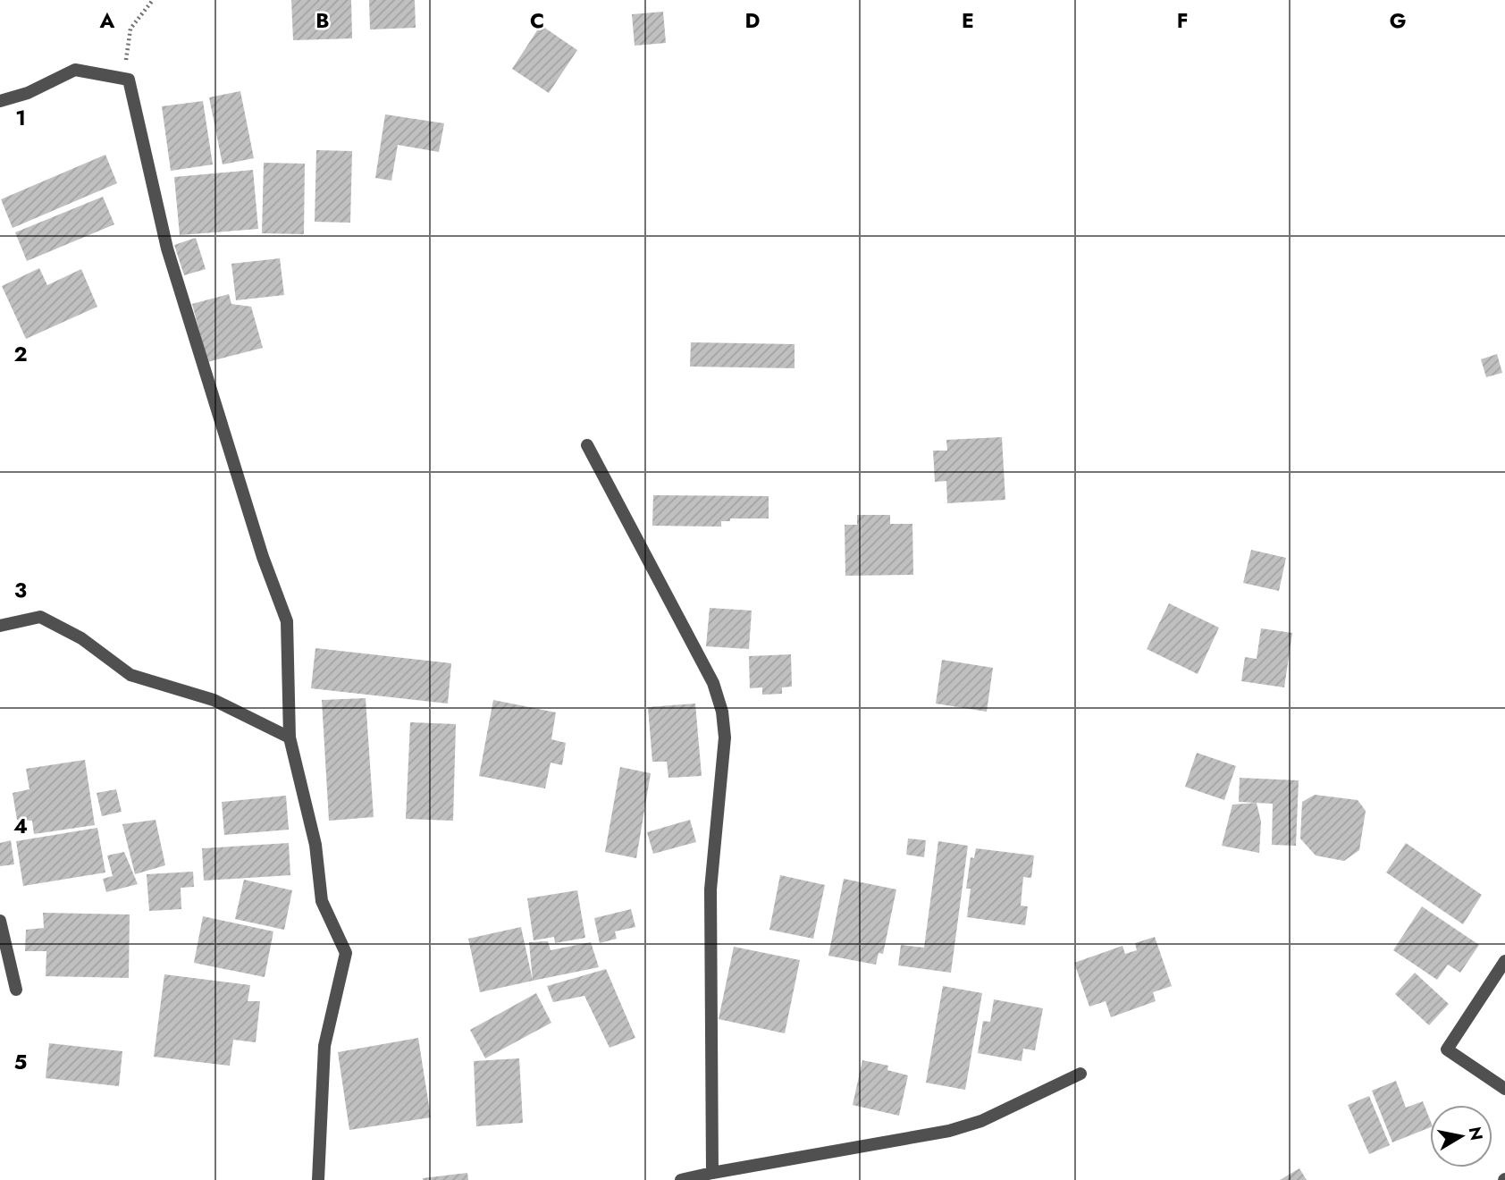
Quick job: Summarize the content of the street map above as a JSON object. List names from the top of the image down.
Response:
{
  "north": "right",
  "grid": {
    "columns": [
      "A",
      "B",
      "C",
      "D",
      "E",
      "F",
      "G"
    ],
    "rows": [
      "1",
      "2",
      "3",
      "4",
      "5"
    ]
  }
}
